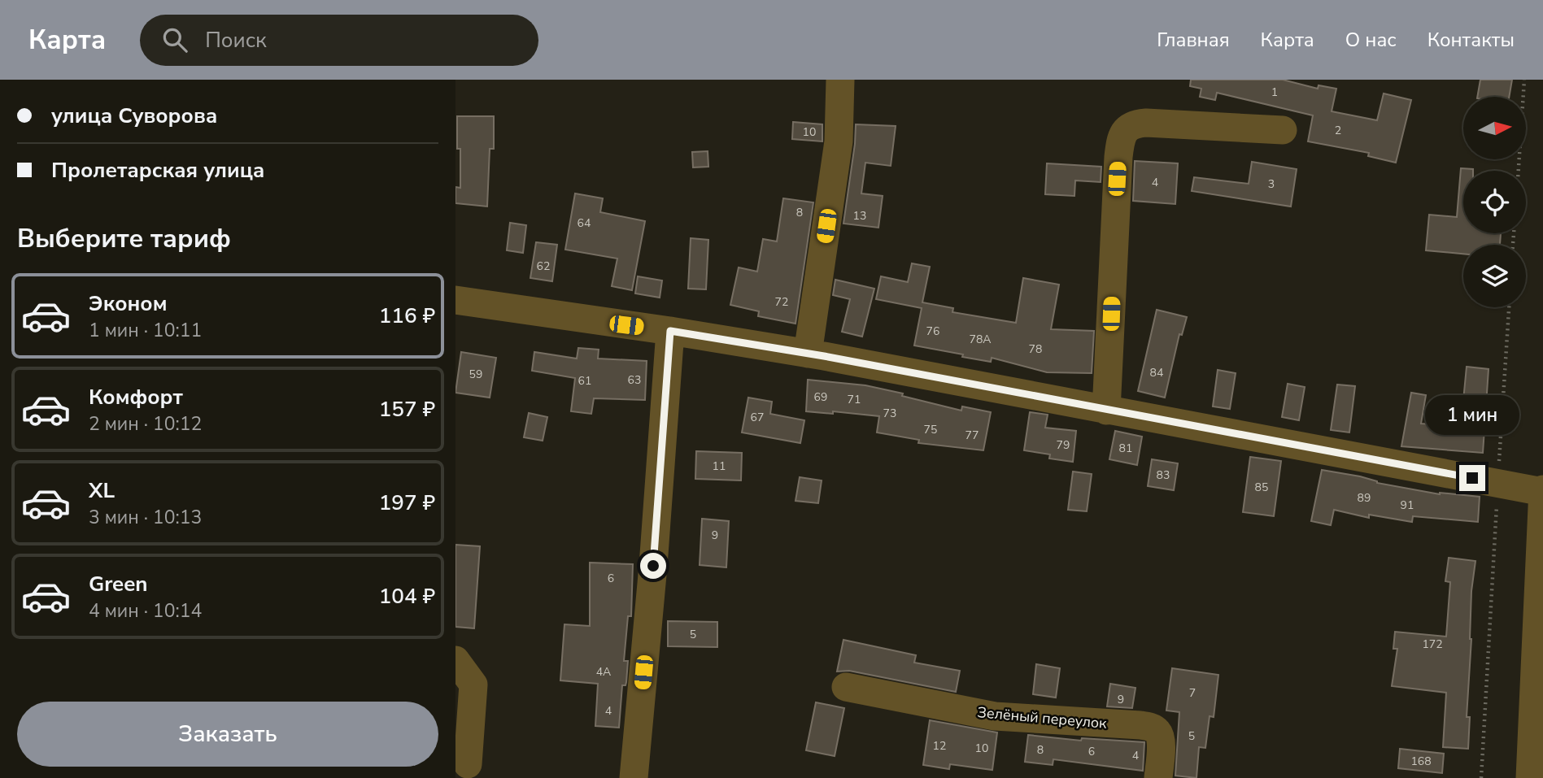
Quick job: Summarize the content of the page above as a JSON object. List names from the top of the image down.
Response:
{
  "streets": {
    "street": ["Зелёный переулок"]
  },
  "house_numbers": [
    "1",
    "2",
    "10",
    "4",
    "3",
    "8",
    "13",
    "64",
    "62",
    "72",
    "76",
    "78А",
    "78",
    "84",
    "59",
    "63",
    "61",
    "69",
    "71",
    "73",
    "67",
    "75",
    "77",
    "79",
    "81",
    "11",
    "83",
    "85",
    "89",
    "91",
    "9",
    "6",
    "5",
    "172",
    "4А",
    "7",
    "9",
    "4",
    "5",
    "12",
    "10",
    "8",
    "6",
    "4",
    "168"
  ],
  "north": "right",
  "page": {
    "header": "Карта",
    "search": "Поиск",
    "nav": [
      "Главная",
      "Карта",
      "О нас",
      "Контакты"
    ],
    "banner": ["улица Суворова", "Пролетарская улица"],
    "heading": "Выберите тариф",
    "list": [
      {
        "name": "Эконом",
        "note": "1 мин · 10:11",
        "value": "116 ₽"
      },
      {
        "name": "Комфорт",
        "note": "2 мин · 10:12",
        "value": "157 ₽"
      },
      {
        "name": "XL",
        "note": "3 мин · 10:13",
        "value": "197 ₽"
      },
      {
        "name": "Green",
        "note": "4 мин · 10:14",
        "value": "104 ₽"
      }
    ],
    "bubble": "1 мин",
    "buttons": "Заказать"
  }
}
